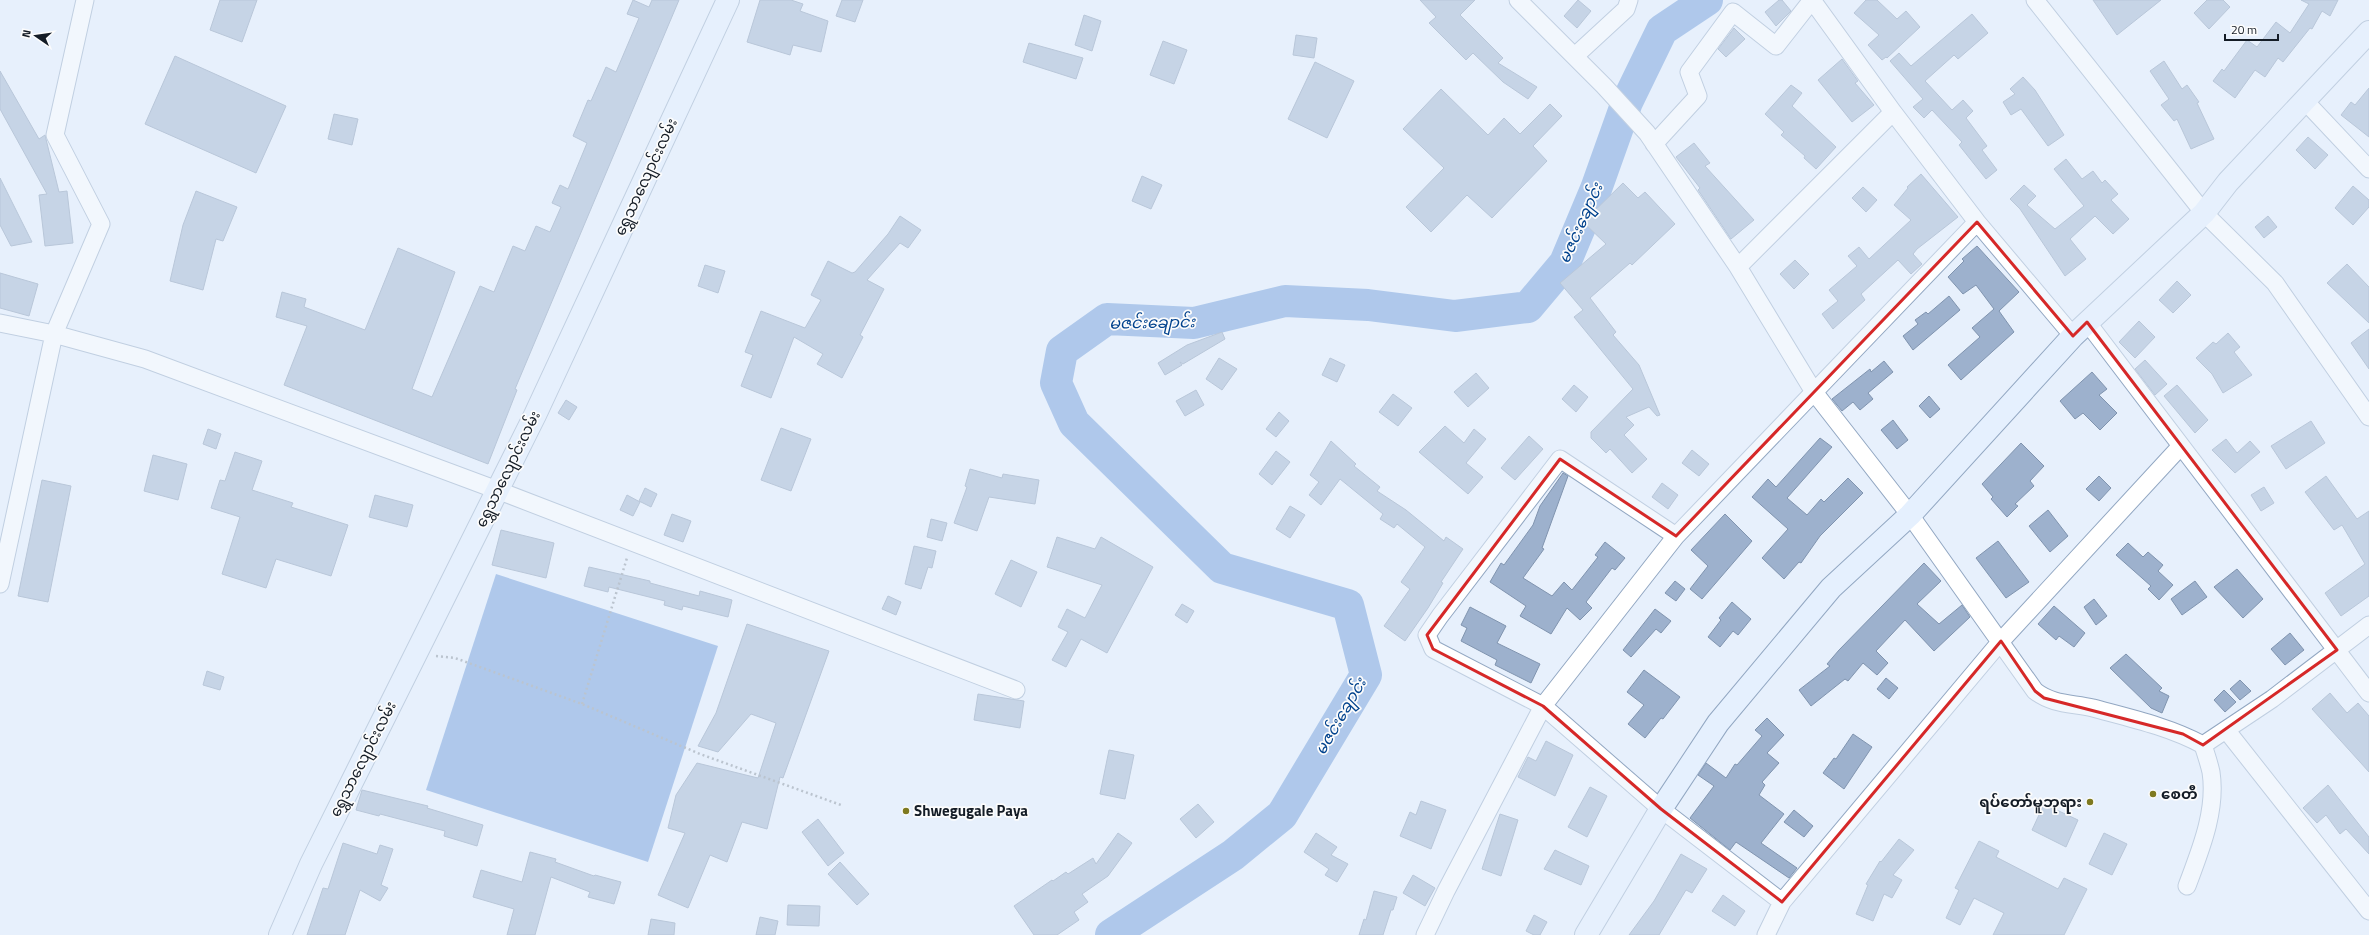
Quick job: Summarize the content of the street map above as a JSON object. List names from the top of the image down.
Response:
{
  "streets": {
    "street": ["ရွှေသာလျောင်းလမ်း"]
  },
  "water": ["မဇင်းချောင်း"],
  "places": ["စေတီ", "ရပ်တော်မူဘုရား", "Shwegugale Paya"],
  "scale_bar": "20 m",
  "north": "left"
}
